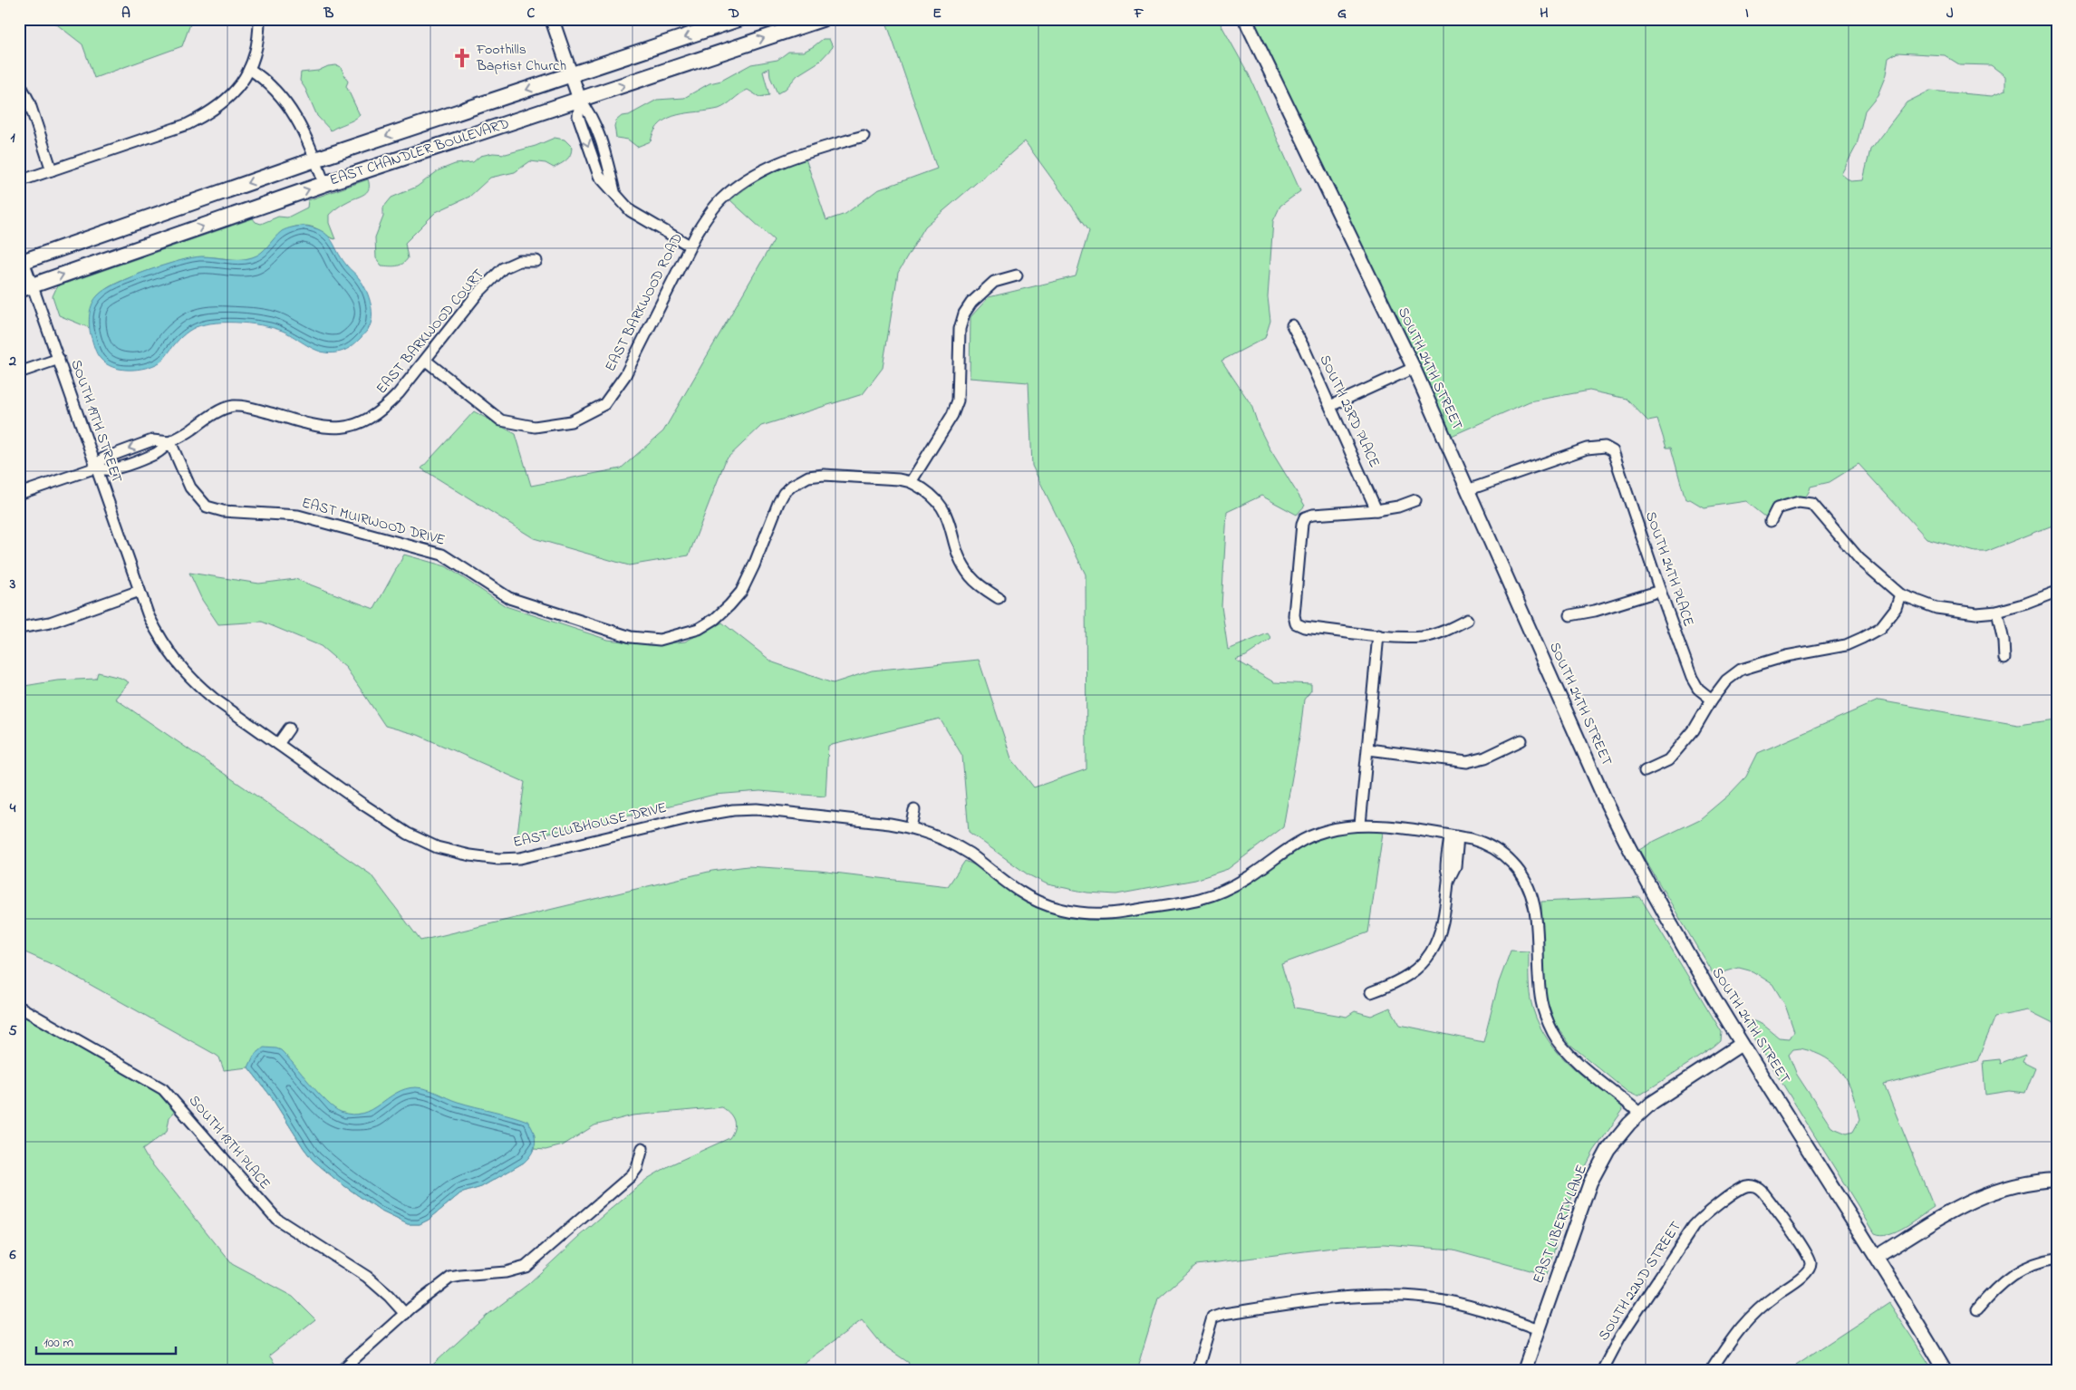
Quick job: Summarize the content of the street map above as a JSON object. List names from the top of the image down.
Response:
{
  "streets": {
    "main road": ["EAST CHANDLER BOULEVARD"],
    "street": [
      "EAST BARKWOOD ROAD",
      "EAST BARKWOOD COURT",
      "SOUTH 24TH STREET",
      "SOUTH 23RD PLACE",
      "SOUTH 19TH STREET",
      "EAST MUIRWOOD DRIVE",
      "SOUTH 24TH PLACE",
      "EAST CLUBHOUSE DRIVE",
      "SOUTH 18TH PLACE",
      "EAST LIBERTY LANE",
      "SOUTH 22ND STREET"
    ]
  },
  "crossings": [
    ["EAST CHANDLER BOULEVARD", "SOUTH 19TH STREET"],
    ["EAST BARKWOOD ROAD", "EAST BARKWOOD COURT"],
    ["EAST BARKWOOD COURT", "EAST MUIRWOOD DRIVE"],
    ["SOUTH 24TH STREET", "SOUTH 24TH PLACE"],
    ["SOUTH 24TH STREET", "EAST LIBERTY LANE"],
    ["SOUTH 19TH STREET", "EAST CLUBHOUSE DRIVE"],
    ["EAST CLUBHOUSE DRIVE", "EAST LIBERTY LANE"]
  ],
  "places": {
    "church": ["Foothills Baptist Church"]
  },
  "scale_bar": "100 m",
  "grid": {
    "columns": [
      "A",
      "B",
      "C",
      "D",
      "E",
      "F",
      "G",
      "H",
      "I",
      "J"
    ],
    "rows": [
      "1",
      "2",
      "3",
      "4",
      "5",
      "6"
    ]
  }
}
